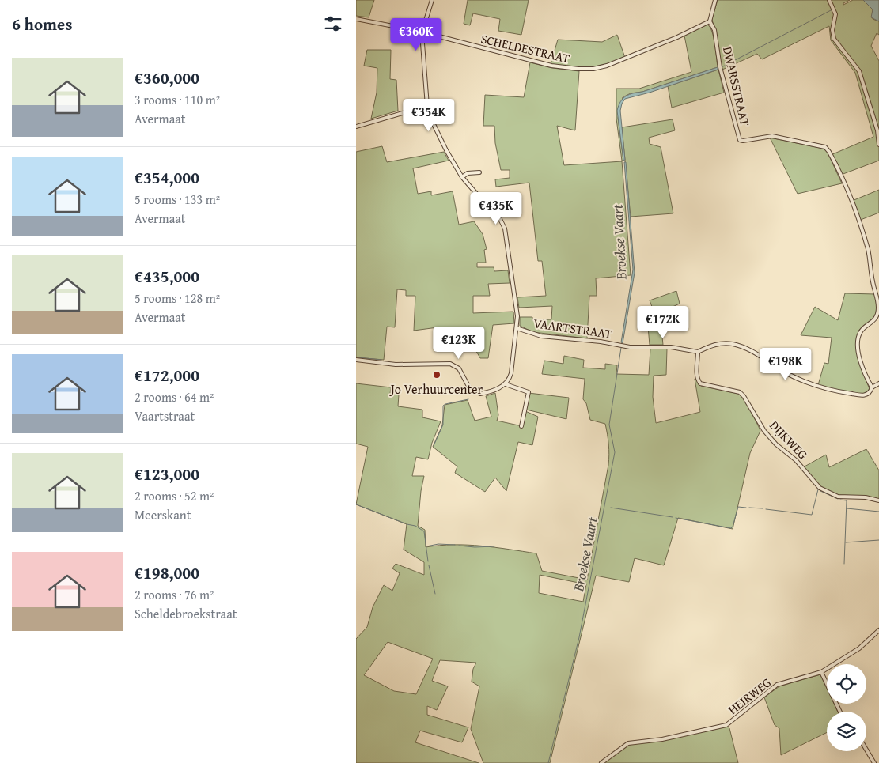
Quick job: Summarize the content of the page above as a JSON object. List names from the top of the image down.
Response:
{
  "streets": {
    "street": [
      "SCHELDESTRAAT",
      "DWARSSTRAAT",
      "VAARTSTRAAT",
      "DIJKWEG",
      "HEIRWEG"
    ]
  },
  "crossings": [
    ["SCHELDESTRAAT", "DWARSSTRAAT"],
    ["VAARTSTRAAT", "DIJKWEG"]
  ],
  "water": ["Broekse Vaart"],
  "places": ["Jo Verhuurcenter"],
  "page": {
    "heading": "6 homes",
    "price": [
      "€360K",
      "€354K",
      "€435K",
      "€172K",
      "€123K",
      "€198K"
    ],
    "list": [
      {
        "name": "€360,000",
        "note": "3 rooms · 110 m² · Avermaat"
      },
      {
        "name": "€354,000",
        "note": "5 rooms · 133 m² · Avermaat"
      },
      {
        "name": "€435,000",
        "note": "5 rooms · 128 m² · Avermaat"
      },
      {
        "name": "€172,000",
        "note": "2 rooms · 64 m² · Vaartstraat"
      },
      {
        "name": "€123,000",
        "note": "2 rooms · 52 m² · Meerskant"
      },
      {
        "name": "€198,000",
        "note": "2 rooms · 76 m² · Scheldebroekstraat"
      }
    ]
  }
}
